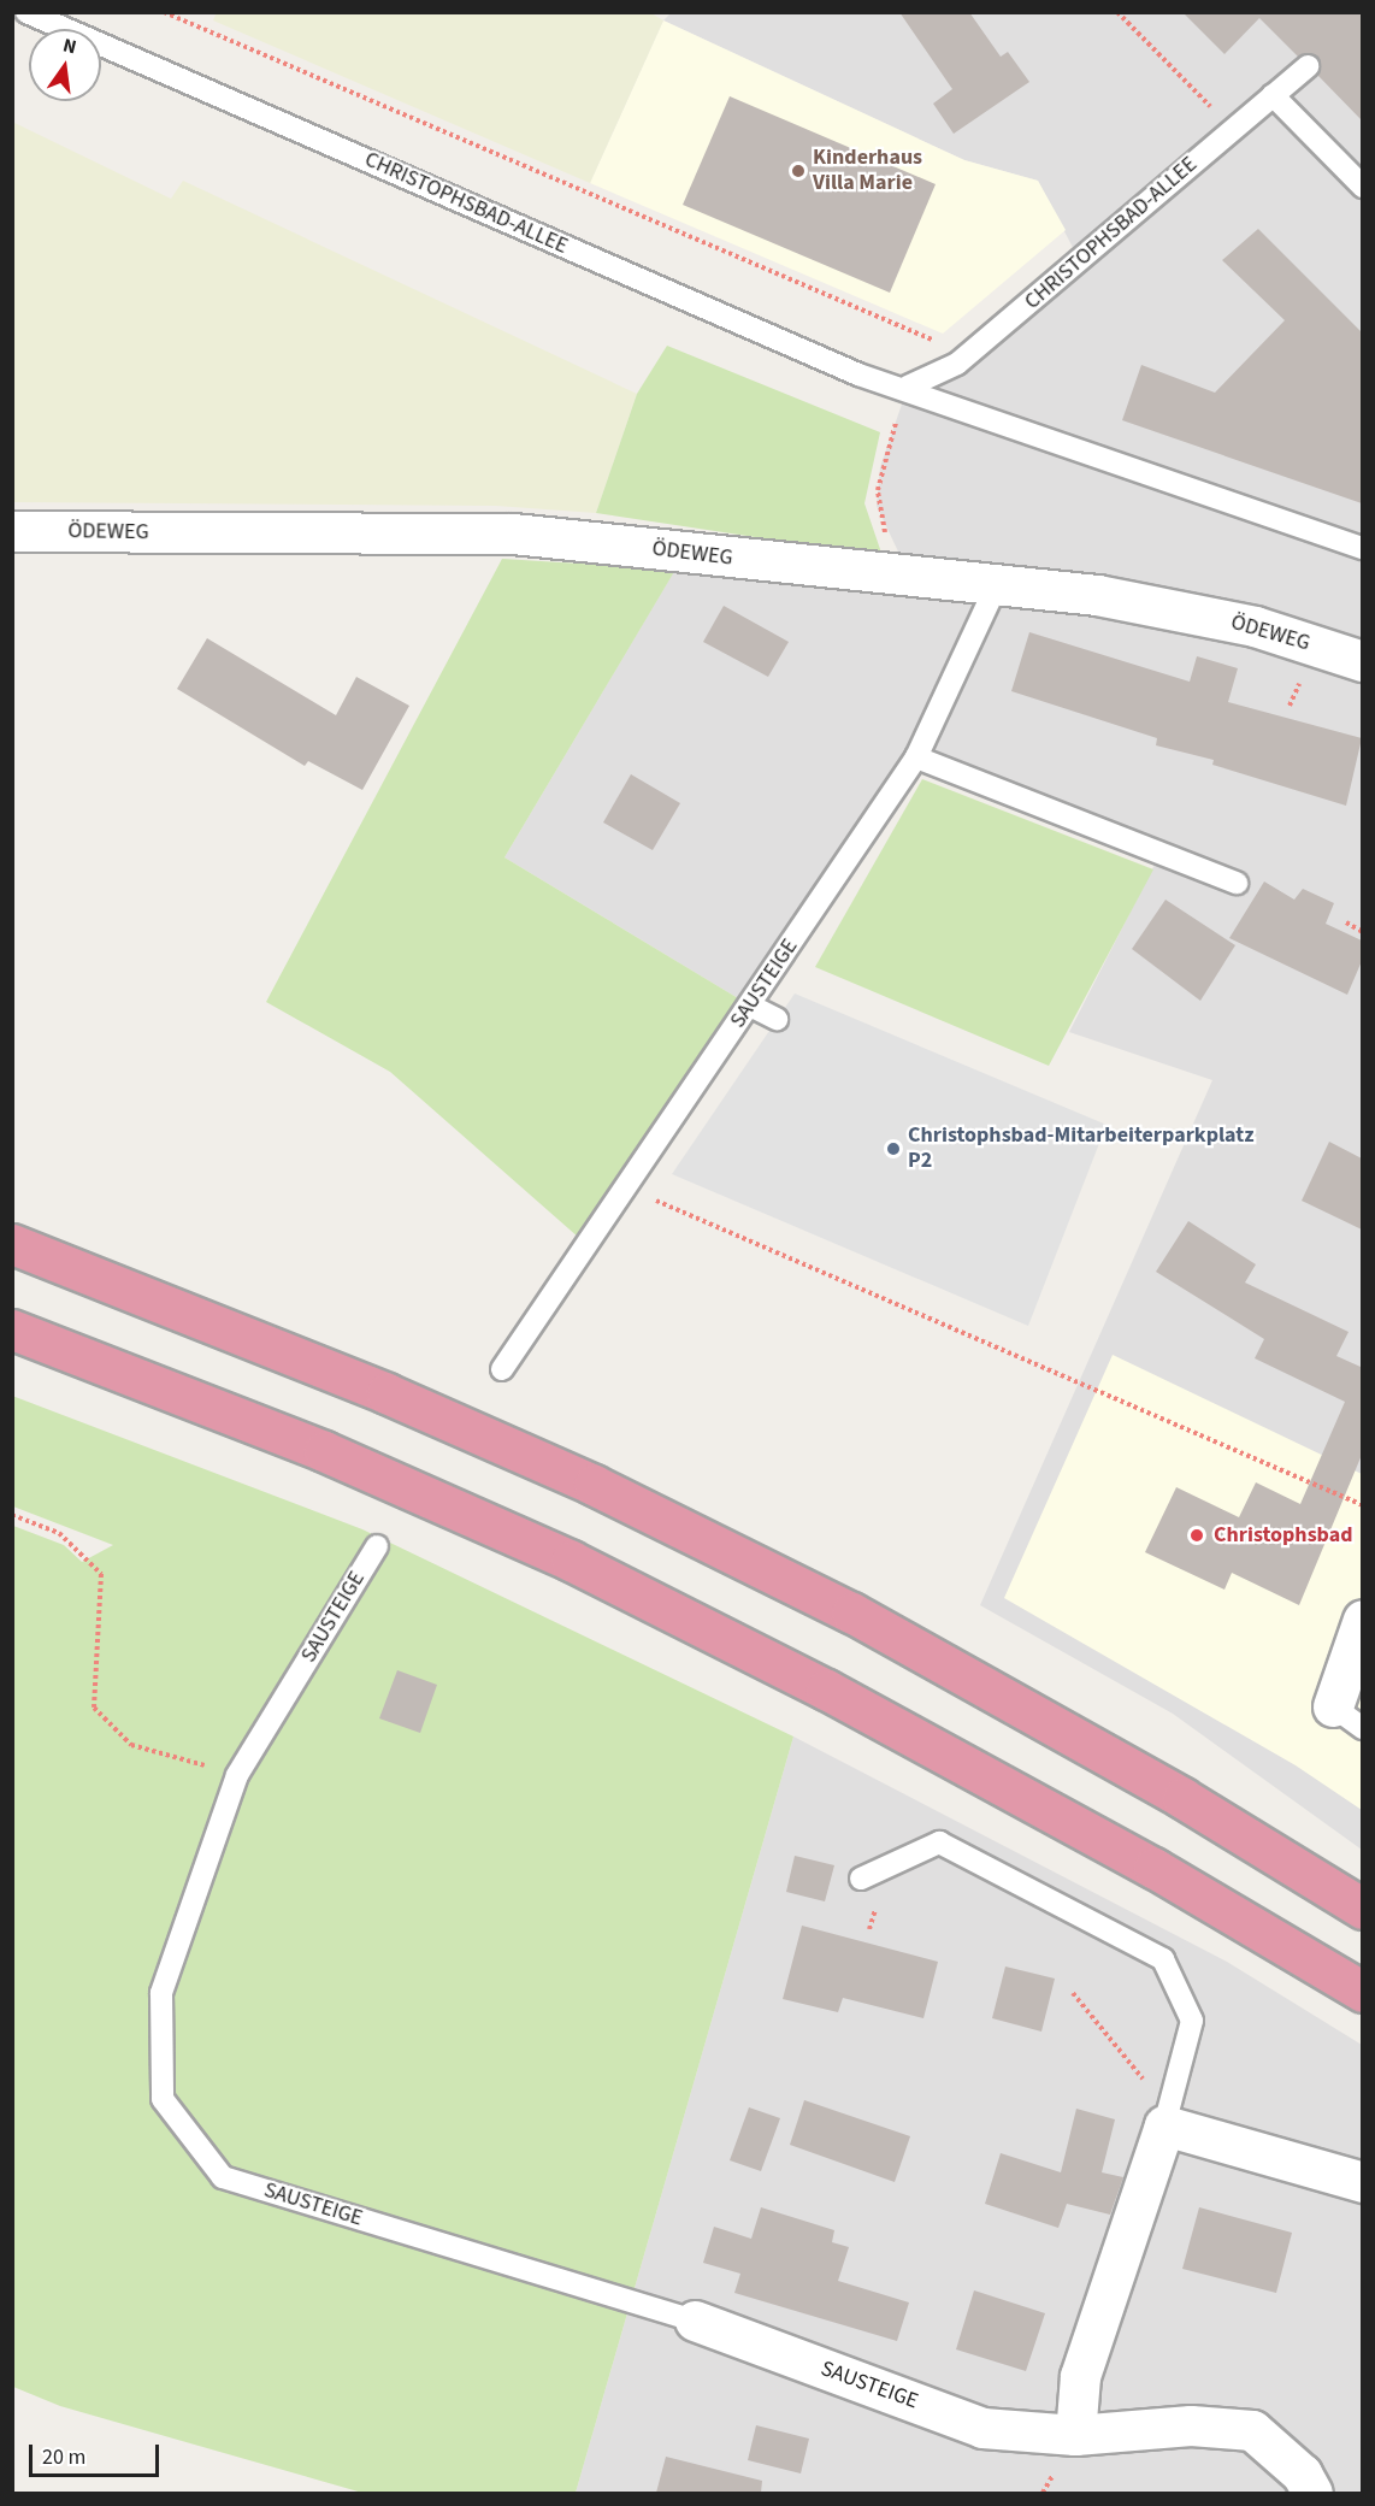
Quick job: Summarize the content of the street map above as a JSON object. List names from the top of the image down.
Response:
{
  "streets": {
    "street": ["ÖDEWEG", "SAUSTEIGE"],
    "lane": ["CHRISTOPHSBAD-ALLEE"]
  },
  "crossings": [
    ["ÖDEWEG", "SAUSTEIGE"]
  ],
  "places": ["Kinderhaus Villa Marie", "Christophsbad-Mitarbeiterparkplatz P2", "Christophsbad"],
  "scale_bar": "20 m",
  "north": "top"
}
